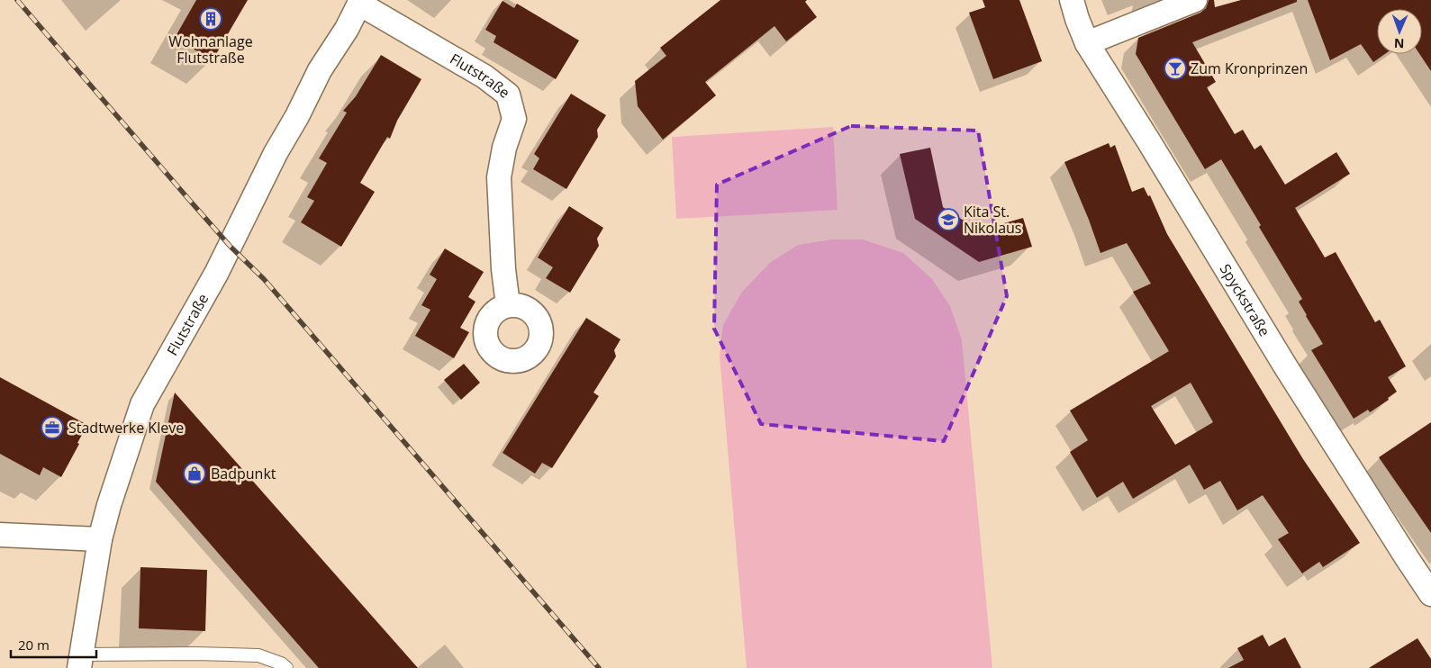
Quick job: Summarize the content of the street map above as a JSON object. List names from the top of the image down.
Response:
{
  "streets": {
    "street": ["Flutstraße", "Spyckstraße"]
  },
  "places": {
    "building": ["Wohnanlage Flutstraße"],
    "bar": ["Zum Kronprinzen"],
    "school or university": ["Kita St. Nikolaus"],
    "office": ["Stadtwerke Kleve"],
    "shop": ["Badpunkt"]
  },
  "scale_bar": "20 m",
  "north": "bottom"
}
